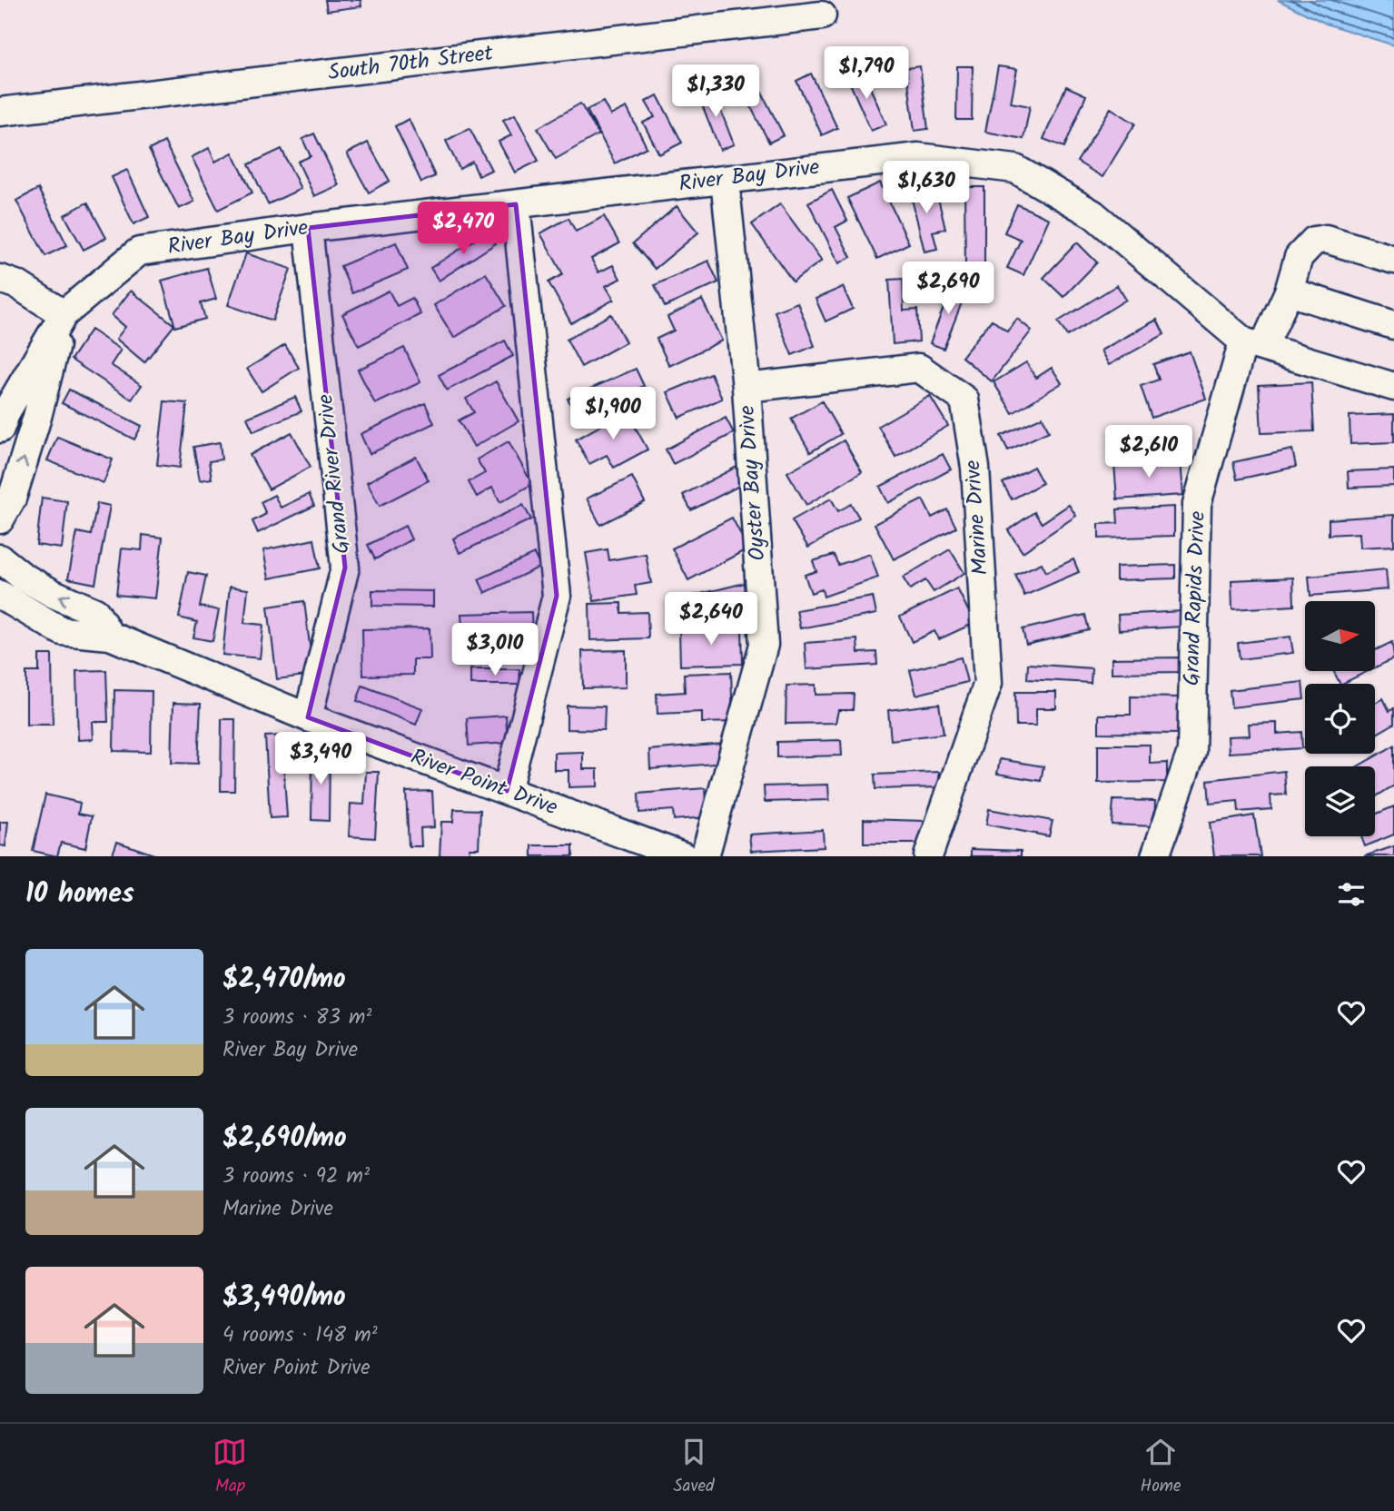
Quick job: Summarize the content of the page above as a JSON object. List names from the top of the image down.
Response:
{
  "streets": {
    "street": [
      "South 70th Street",
      "River Bay Drive",
      "Grand River Drive",
      "Oyster Bay Drive",
      "Marine Drive",
      "Grand Rapids Drive",
      "River Point Drive"
    ]
  },
  "crossings": [
    ["River Bay Drive", "Grand River Drive"],
    ["River Bay Drive", "Oyster Bay Drive"],
    ["River Bay Drive", "Grand Rapids Drive"],
    ["Grand River Drive", "River Point Drive"],
    ["Oyster Bay Drive", "Marine Drive"]
  ],
  "north": "right",
  "page": {
    "price": [
      "$1,790",
      "$1,330",
      "$1,630",
      "$2,470",
      "$2,690",
      "$1,900",
      "$2,610",
      "$2,640",
      "$3,010",
      "$3,490"
    ],
    "heading": "10 homes",
    "list": [
      {
        "name": "$2,470/mo",
        "note": "3 rooms · 83 m² · River Bay Drive"
      },
      {
        "name": "$2,690/mo",
        "note": "3 rooms · 92 m² · Marine Drive"
      },
      {
        "name": "$3,490/mo",
        "note": "4 rooms · 148 m² · River Point Drive"
      }
    ],
    "tabs": ["Map", "Saved", "Home"]
  }
}
